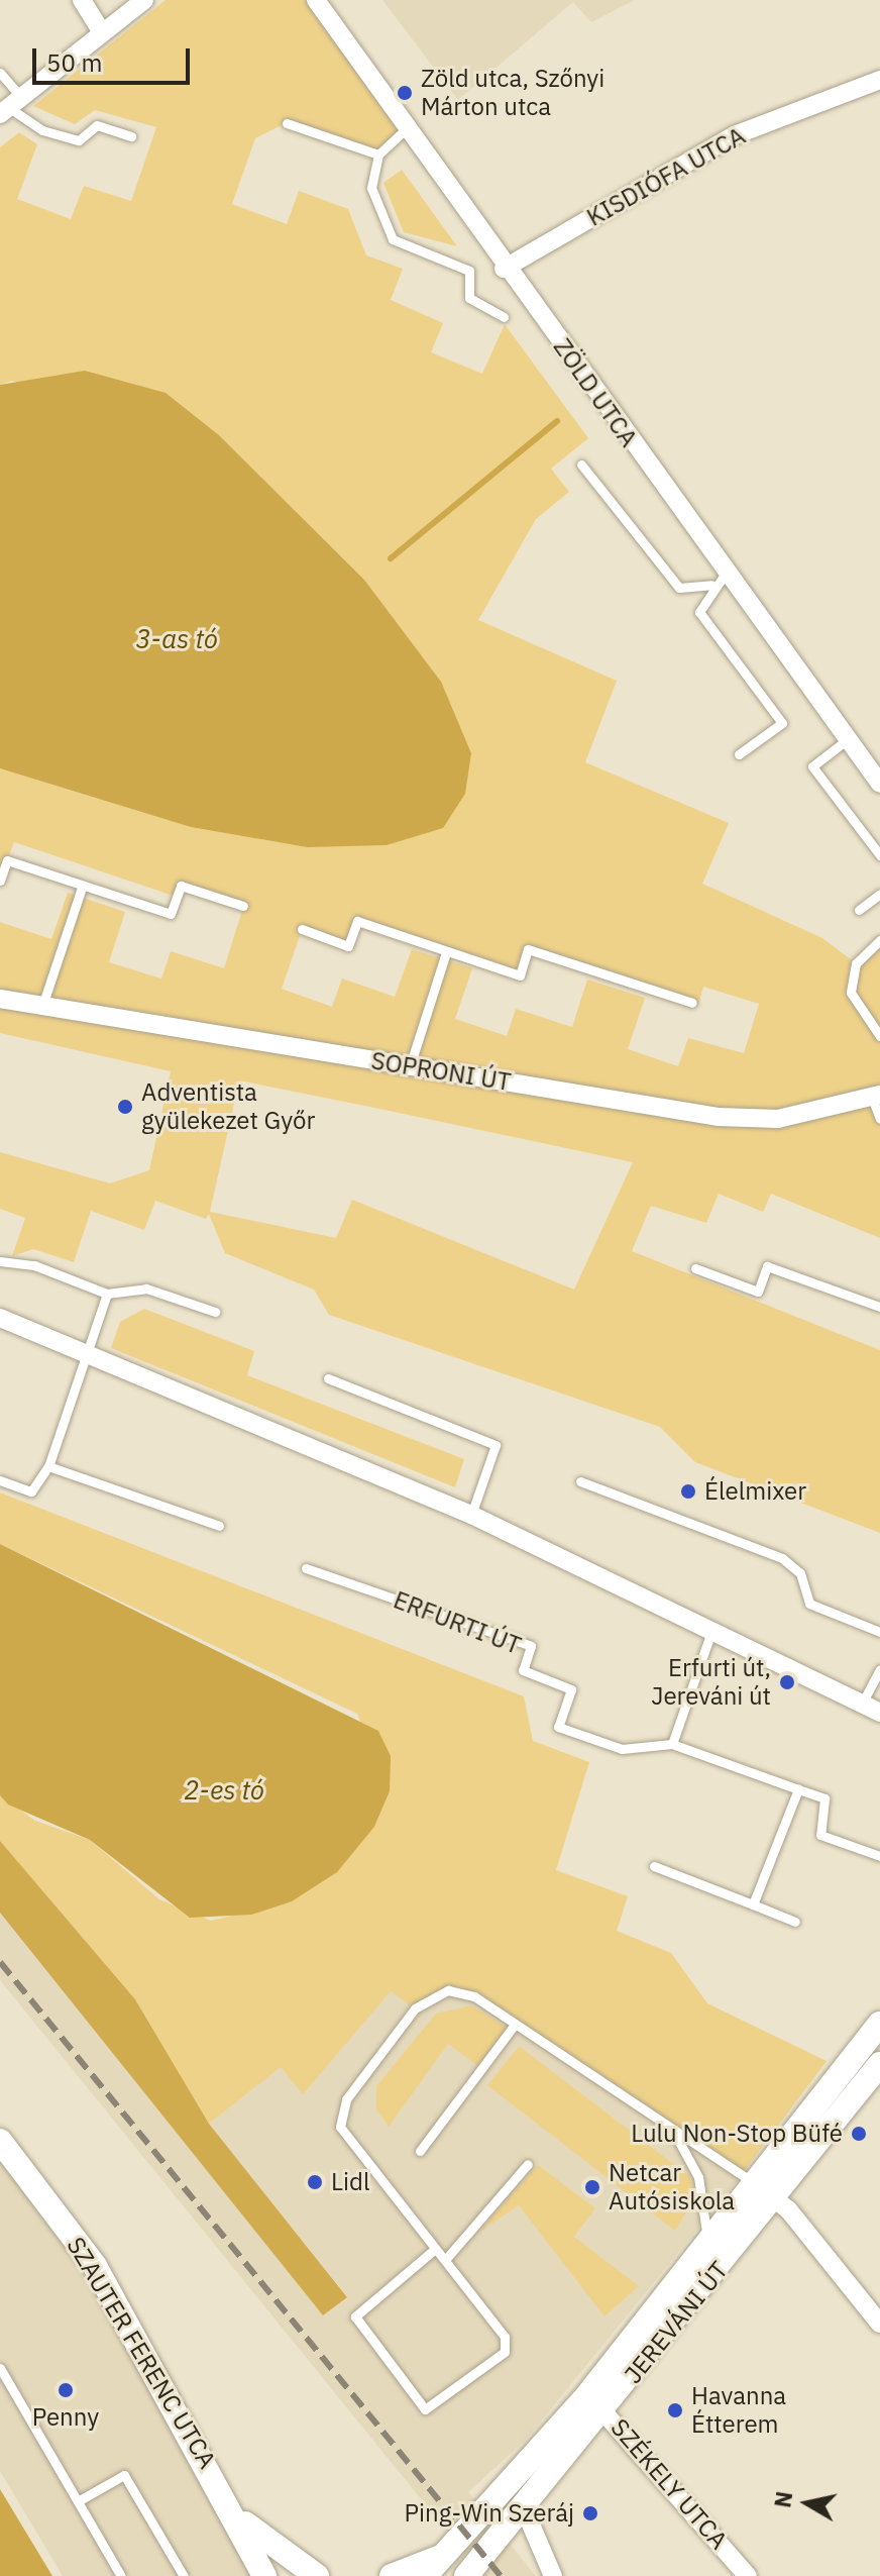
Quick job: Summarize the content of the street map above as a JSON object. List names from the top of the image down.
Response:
{
  "streets": {
    "street": [
      "KISDIÓFA UTCA",
      "ZÖLD UTCA",
      "SOPRONI ÚT",
      "JEREVÁNI ÚT",
      "SZAUTER FERENC UTCA",
      "SZÉKELY UTCA"
    ],
    "lane": ["ERFURTI ÚT"]
  },
  "crossings": [
    ["KISDIÓFA UTCA", "ZÖLD UTCA"],
    ["JEREVÁNI ÚT", "SZÉKELY UTCA"]
  ],
  "water": ["3-as tó", "2-es tó"],
  "places": [
    "Zöld utca, Szőnyi Márton utca",
    "Adventista gyülekezet Győr",
    "Élelmixer",
    "Erfurti út, Jereváni út",
    "Lulu Non-Stop Büfé",
    "Lidl",
    "Netcar Autósiskola",
    "Penny",
    "Havanna Étterem",
    "Ping-Win Szeráj"
  ],
  "scale_bar": "50 m",
  "north": "left"
}
